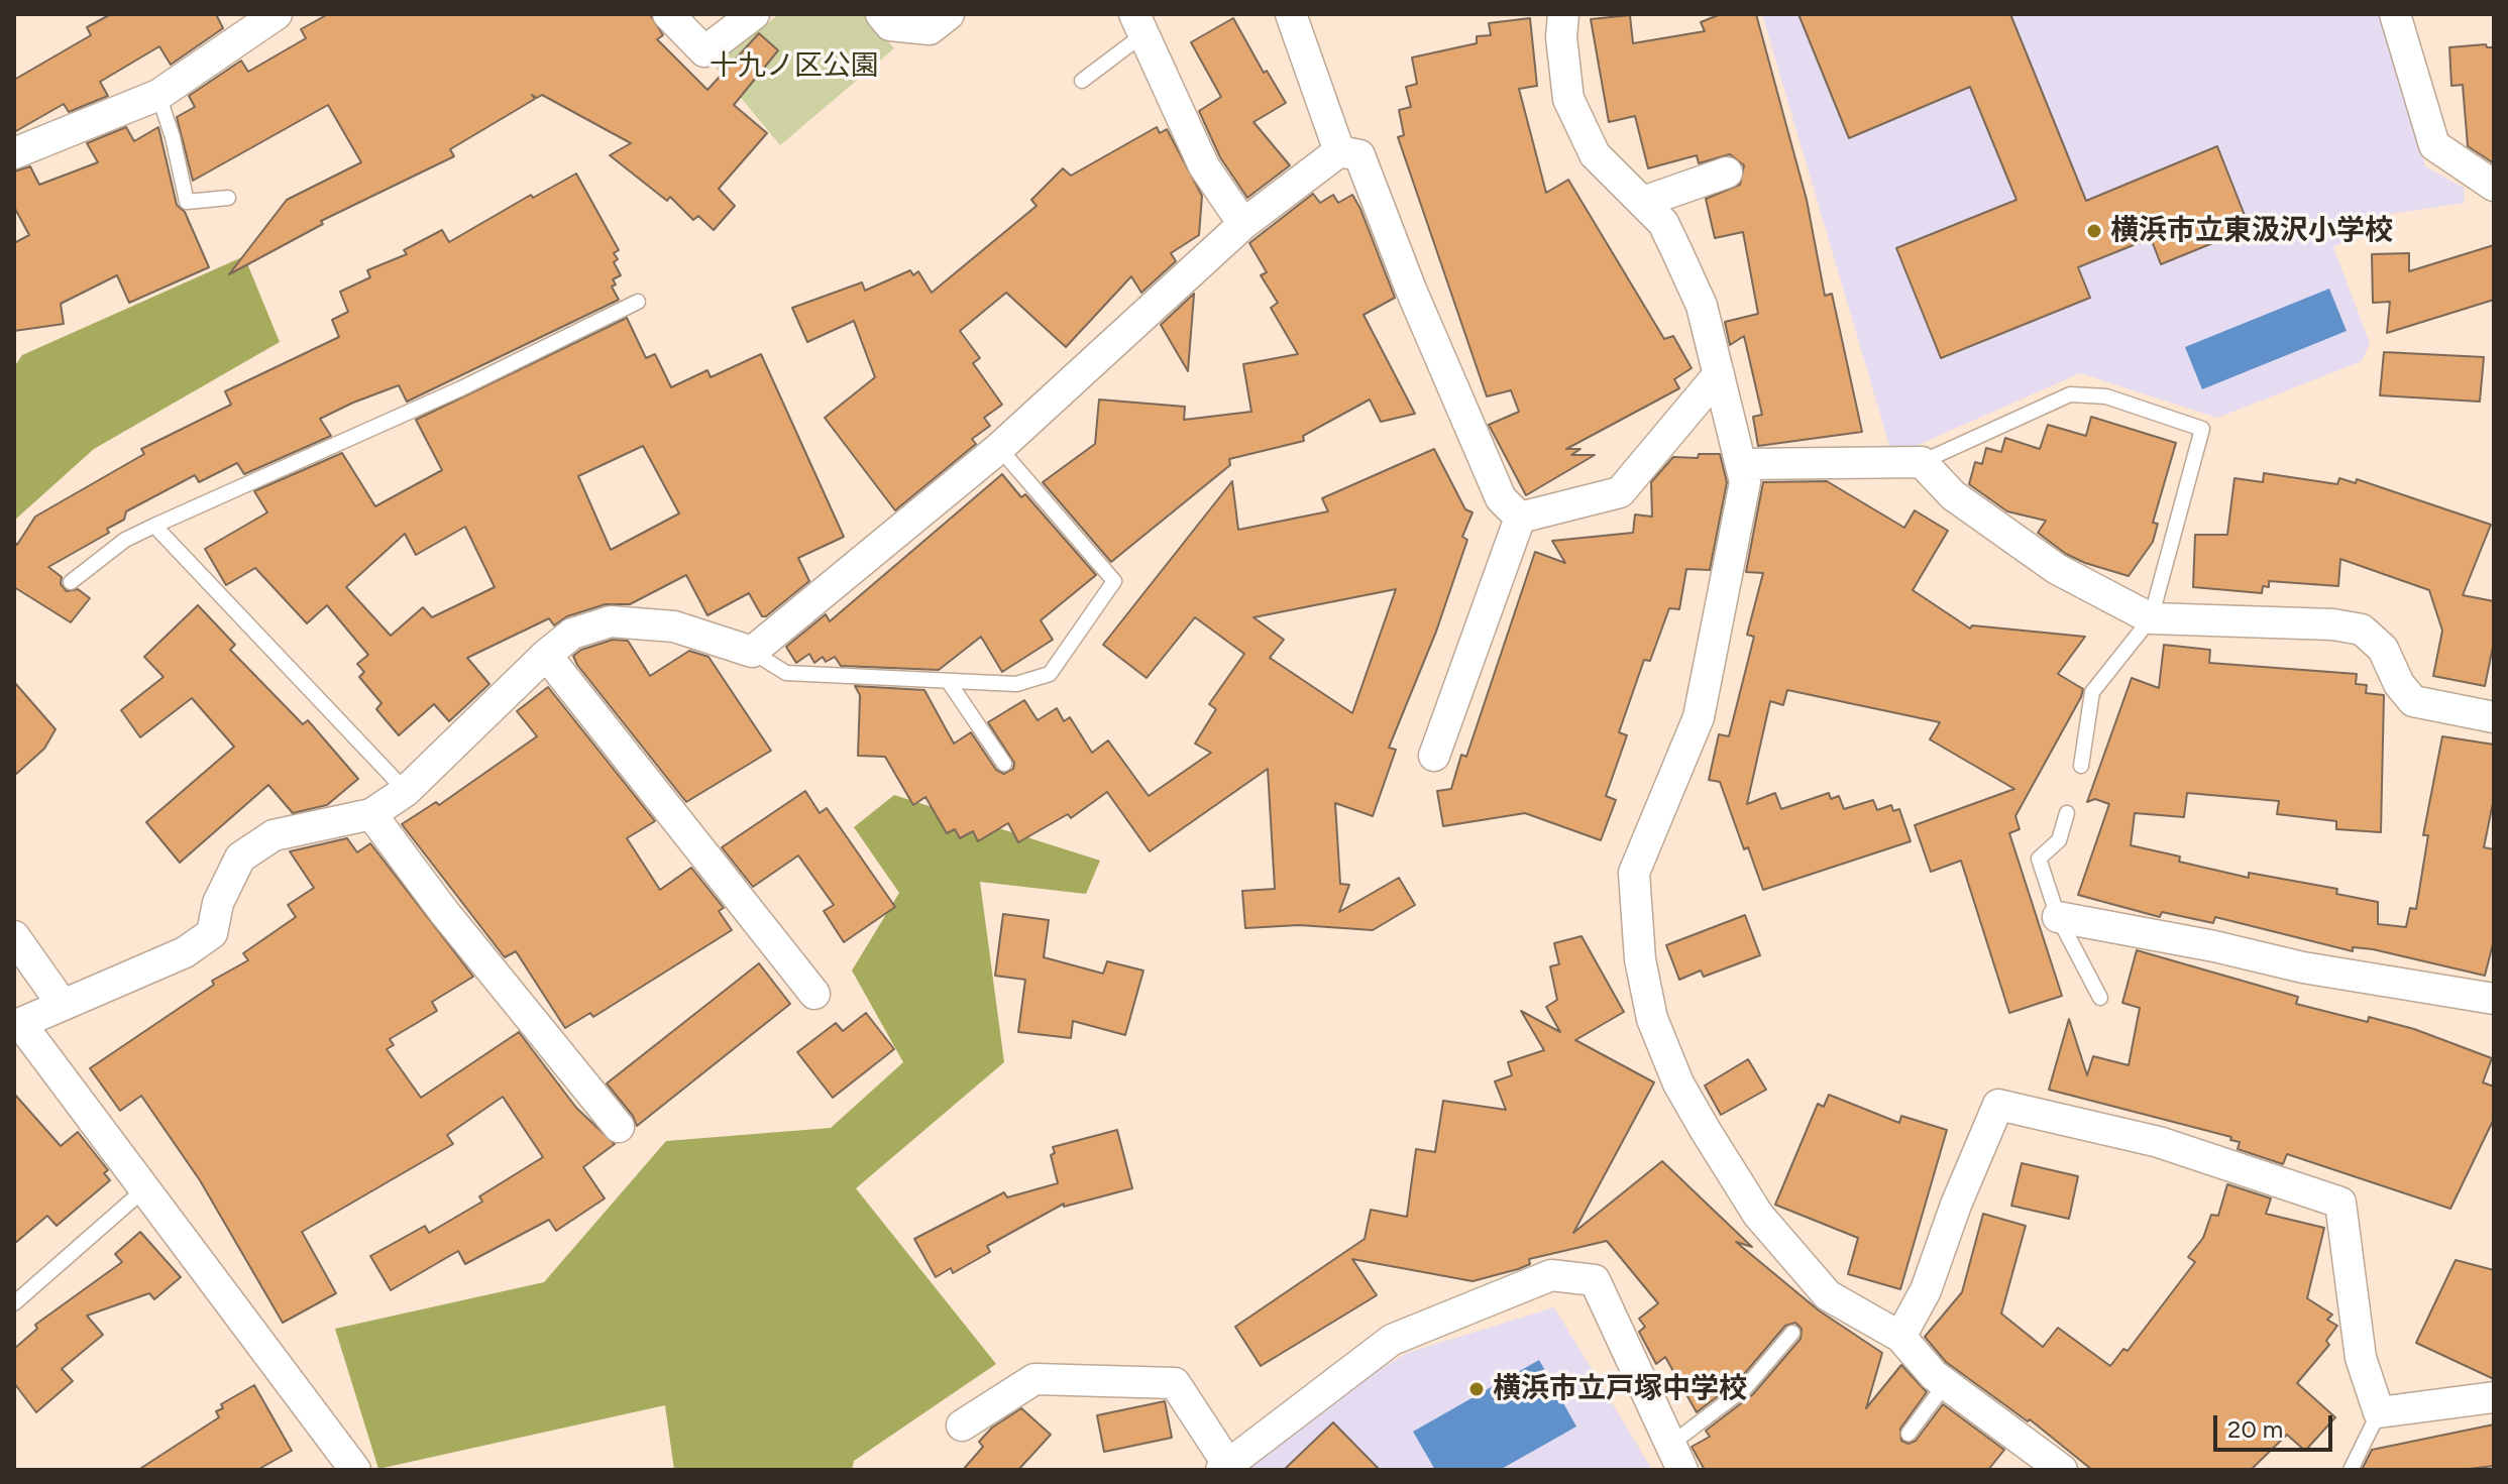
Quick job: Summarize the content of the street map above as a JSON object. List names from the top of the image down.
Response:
{
  "parks": ["十九ノ区公園"],
  "places": ["横浜市立東汲沢小学校", "横浜市立戸塚中学校"],
  "scale_bar": "20 m"
}
